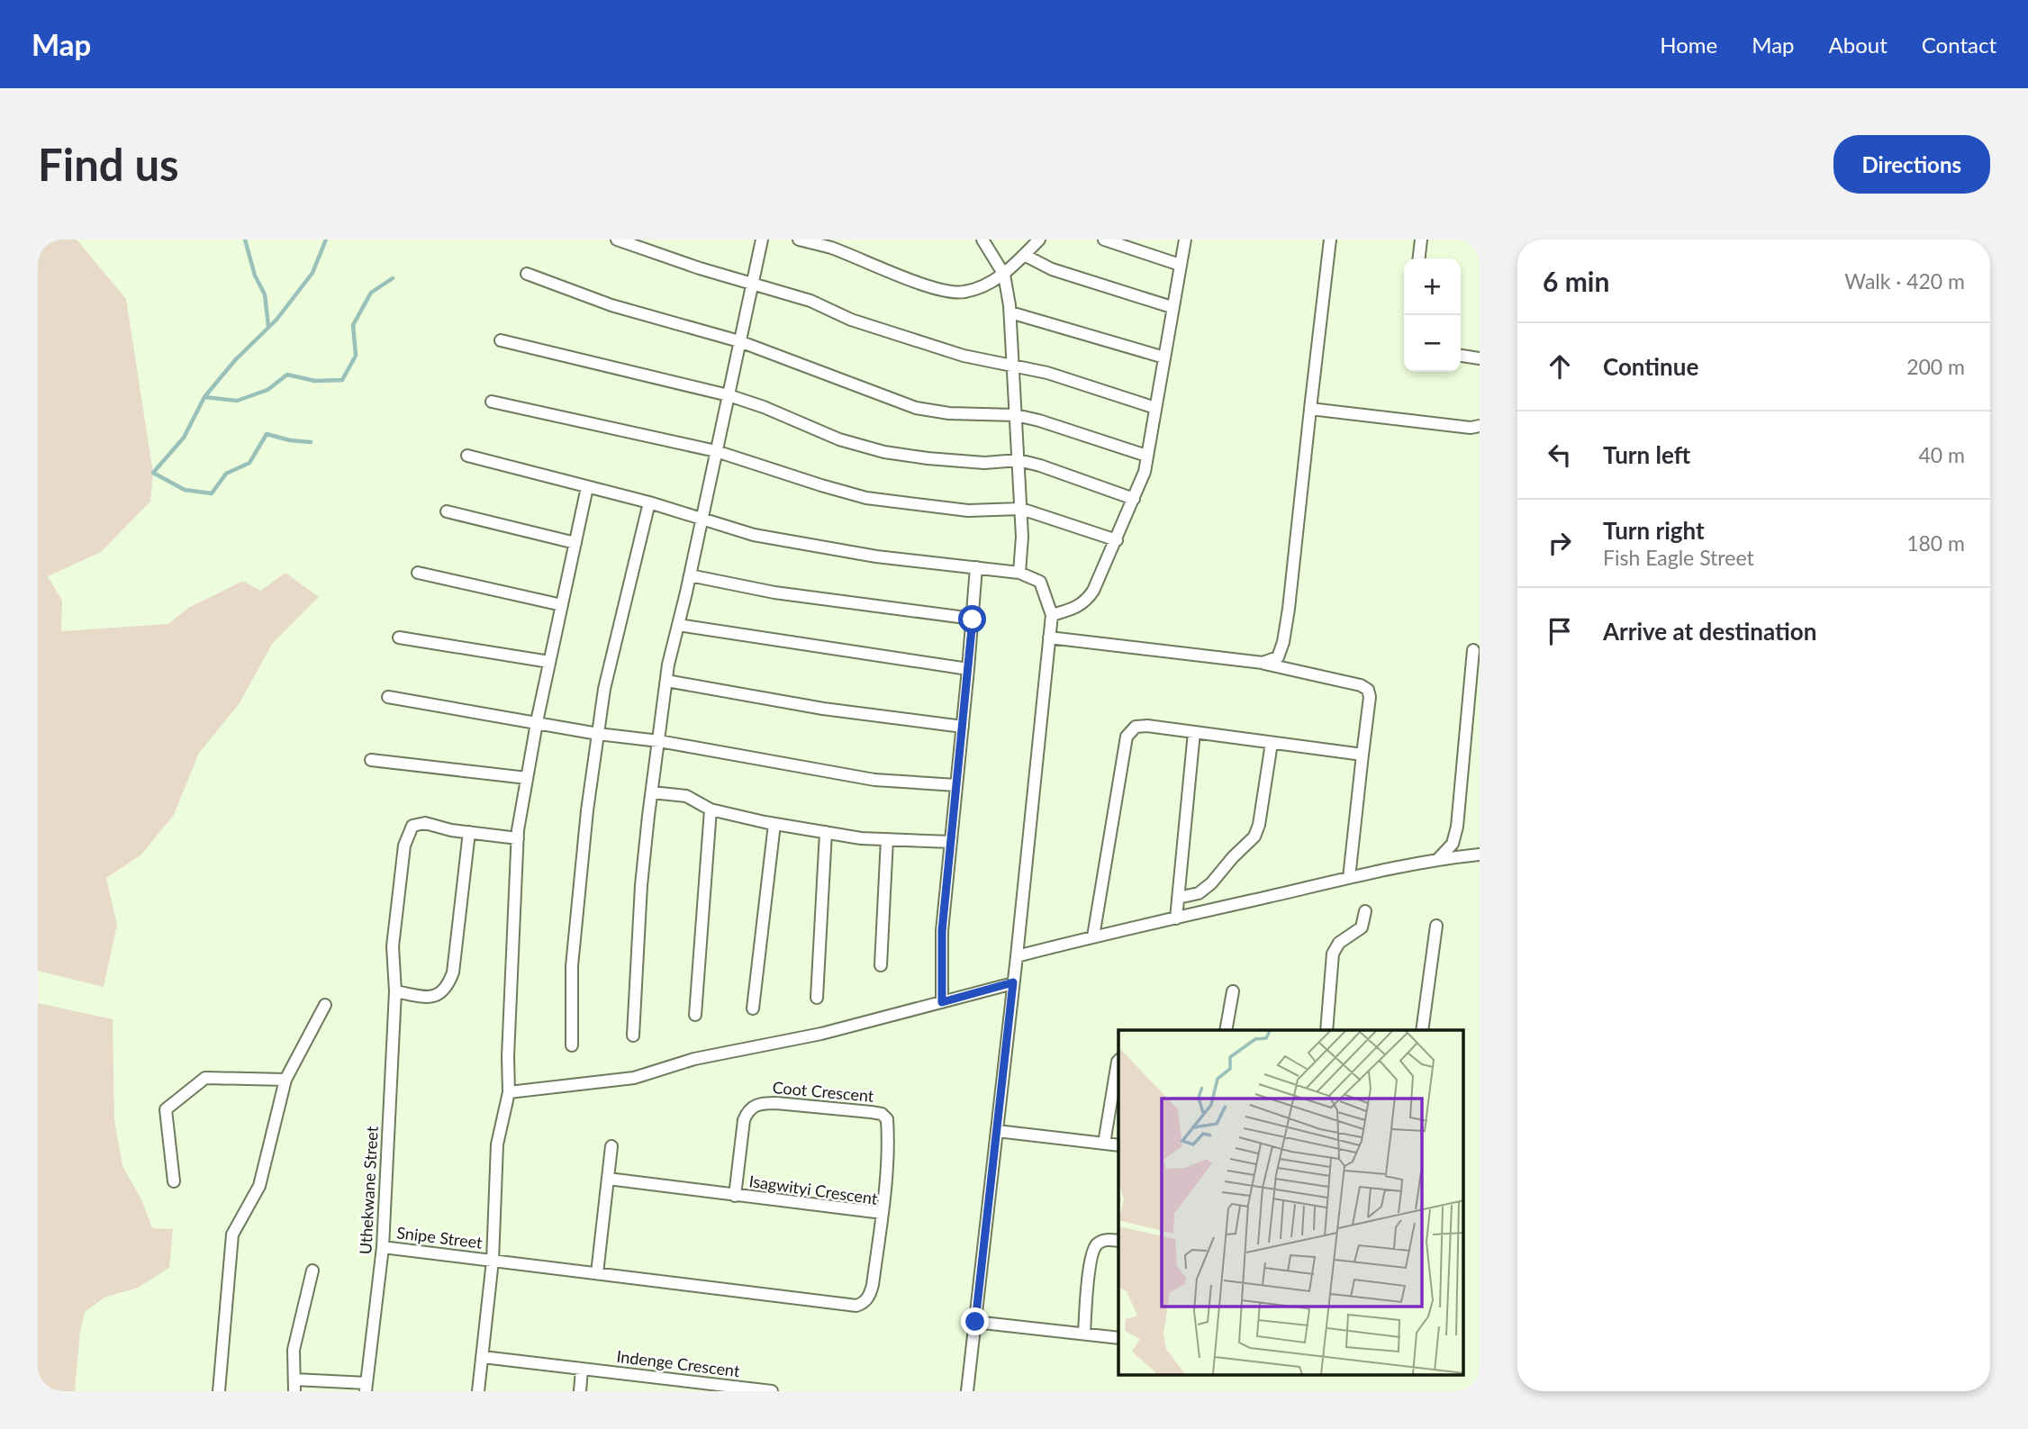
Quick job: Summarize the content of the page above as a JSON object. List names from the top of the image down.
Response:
{
  "streets": {
    "street": [
      "Coot Crescent",
      "Uthekwane Street",
      "Isagwityi Crescent",
      "Snipe Street",
      "Indenge Crescent"
    ]
  },
  "crossings": [
    ["Coot Crescent", "Isagwityi Crescent"],
    ["Uthekwane Street", "Snipe Street"],
    ["Isagwityi Crescent", "Snipe Street"]
  ],
  "page": {
    "header": "Map",
    "nav": [
      "Home",
      "Map",
      "About",
      "Contact"
    ],
    "buttons": "Directions",
    "title": "Find us",
    "heading": ["6 min", "Walk · 420 m"],
    "map_buttons": ["+", "−"],
    "list": [
      ["Continue", "200 m"],
      ["Turn left", "40 m"],
      ["Turn right", "Fish Eagle Street", "180 m"],
      "Arrive at destination"
    ]
  }
}
